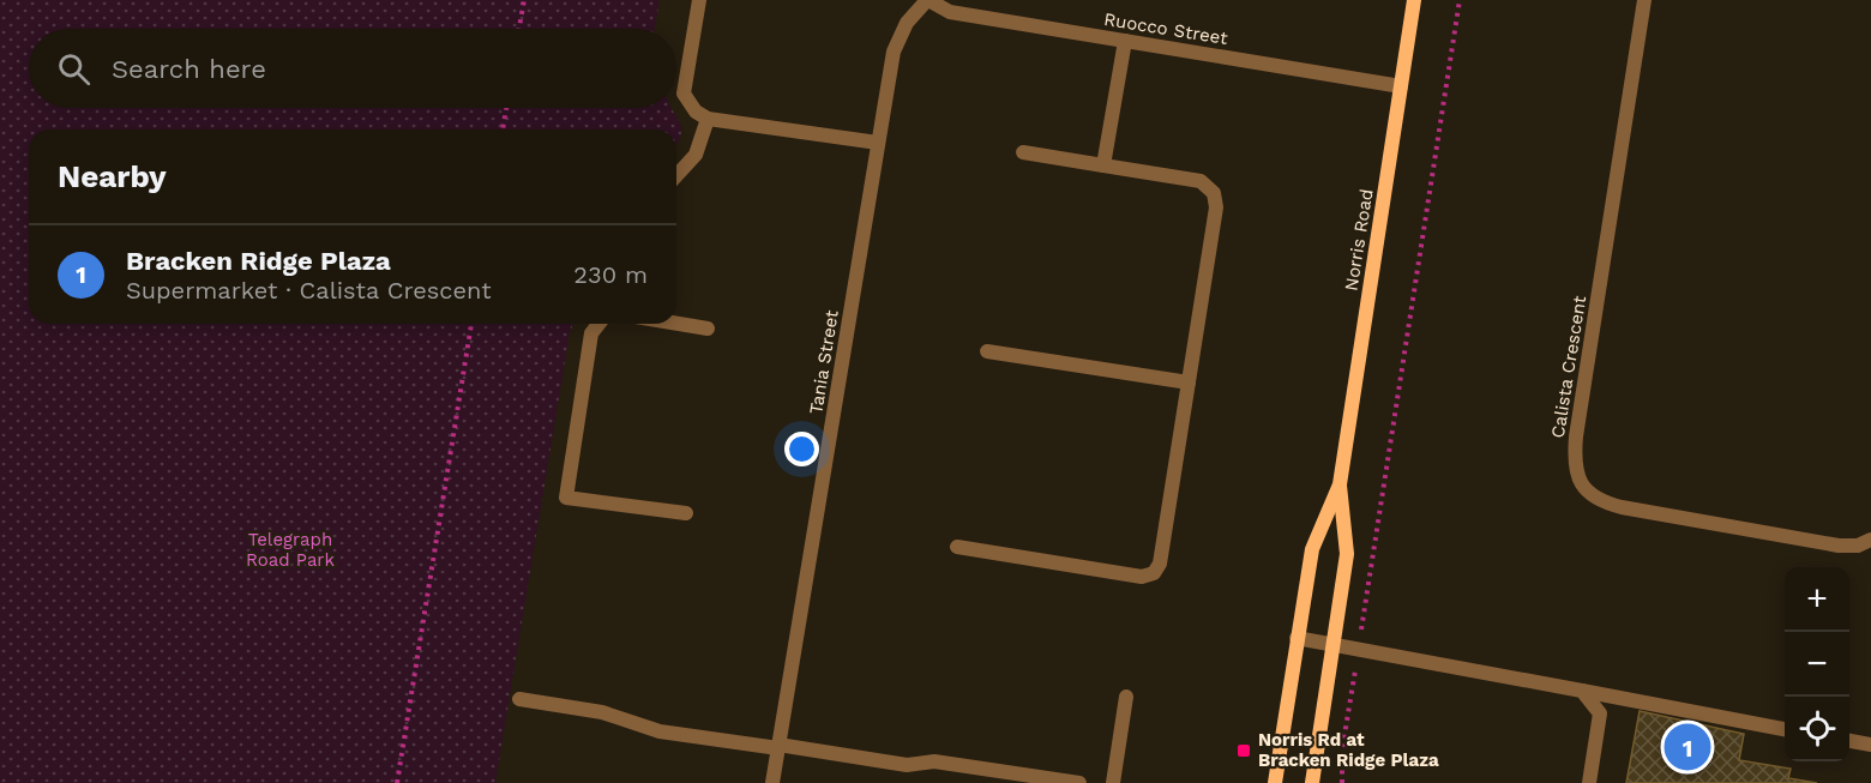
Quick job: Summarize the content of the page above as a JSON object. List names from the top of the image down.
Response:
{
  "streets": {
    "main road": ["Norris Road"],
    "street": ["Ruocco Street", "Tania Street", "Calista Crescent"]
  },
  "crossings": [
    ["Ruocco Street", "Norris Road"],
    ["Ruocco Street", "Tania Street"]
  ],
  "parks": ["Telegraph Road Park"],
  "places": {
    "transit": ["Norris Rd at Bracken Ridge Plaza"]
  },
  "page": {
    "search": "Search here",
    "heading": "Nearby",
    "list": [
      {
        "mark": "1",
        "name": "Bracken Ridge Plaza",
        "note": "Supermarket · Calista Crescent",
        "value": "230 m"
      }
    ],
    "map_buttons": ["+", "−"],
    "pins": "1"
  }
}
